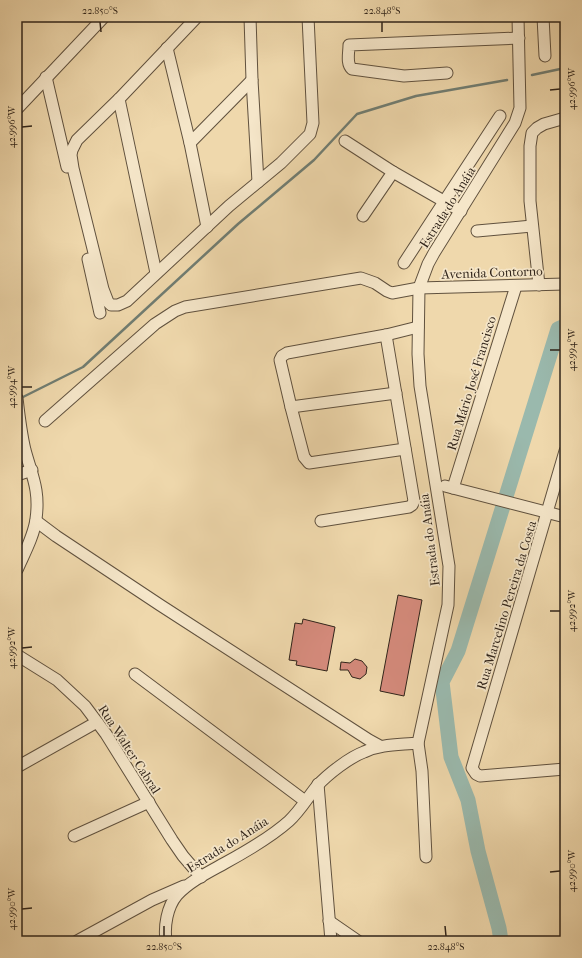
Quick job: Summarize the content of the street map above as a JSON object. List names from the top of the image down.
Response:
{
  "streets": {
    "street": [
      "Estrada do Anáia",
      "Avenida Contorno",
      "Rua Mário José Francisco",
      "Rua Marcelino Pereira da Costa",
      "Rua Walter Cabral"
    ]
  },
  "crossings": [
    ["Estrada do Anáia", "Avenida Contorno"],
    ["Estrada do Anáia", "Rua Walter Cabral"],
    ["Avenida Contorno", "Rua Mário José Francisco"]
  ],
  "coordinates": [
    "22.850°S",
    "22.848°S",
    "42.996°W",
    "42.994°W",
    "42.992°W",
    "42.990°W"
  ]
}
